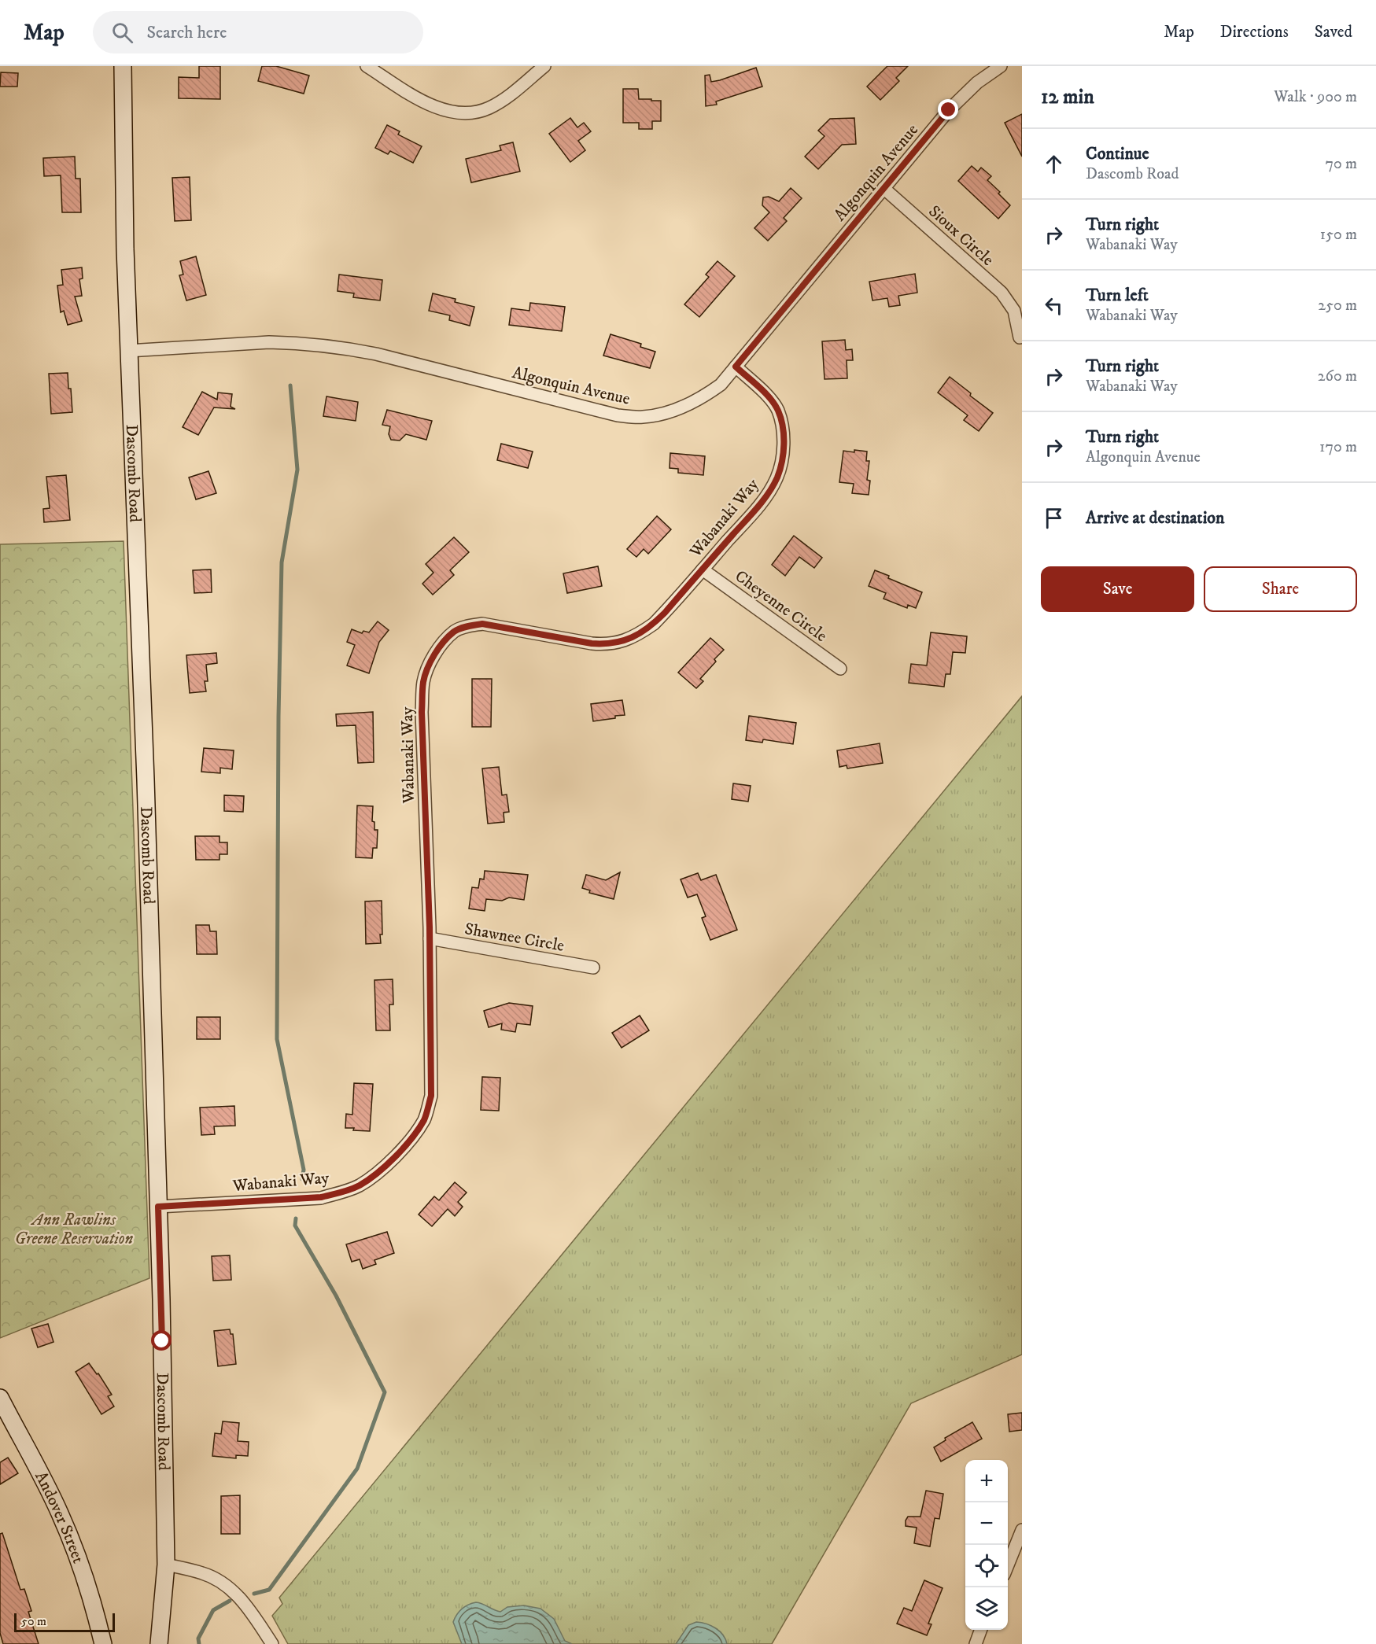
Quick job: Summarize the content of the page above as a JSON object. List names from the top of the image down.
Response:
{
  "streets": {
    "main road": ["Dascomb Road", "Andover Street"],
    "street": [
      "Algonquin Avenue",
      "Sioux Circle",
      "Wabanaki Way",
      "Cheyenne Circle",
      "Shawnee Circle"
    ]
  },
  "crossings": [
    ["Algonquin Avenue", "Sioux Circle"],
    ["Algonquin Avenue", "Dascomb Road"],
    ["Algonquin Avenue", "Wabanaki Way"],
    ["Dascomb Road", "Wabanaki Way"],
    ["Wabanaki Way", "Cheyenne Circle"],
    ["Wabanaki Way", "Shawnee Circle"]
  ],
  "parks": ["Ann Rawlins Greene Reservation"],
  "scale_bar": "50 m",
  "page": {
    "header": "Map",
    "search": "Search here",
    "nav": ["Map", "Directions", "Saved"],
    "heading": ["12 min", "Walk · 900 m"],
    "list": [
      ["Continue", "Dascomb Road", "70 m"],
      ["Turn right", "Wabanaki Way", "150 m"],
      ["Turn left", "Wabanaki Way", "250 m"],
      ["Turn right", "Wabanaki Way", "260 m"],
      ["Turn right", "Algonquin Avenue", "170 m"],
      "Arrive at destination"
    ],
    "buttons": ["Save", "Share"],
    "map_buttons": ["+", "−"],
    "scale": "50 m"
  }
}
